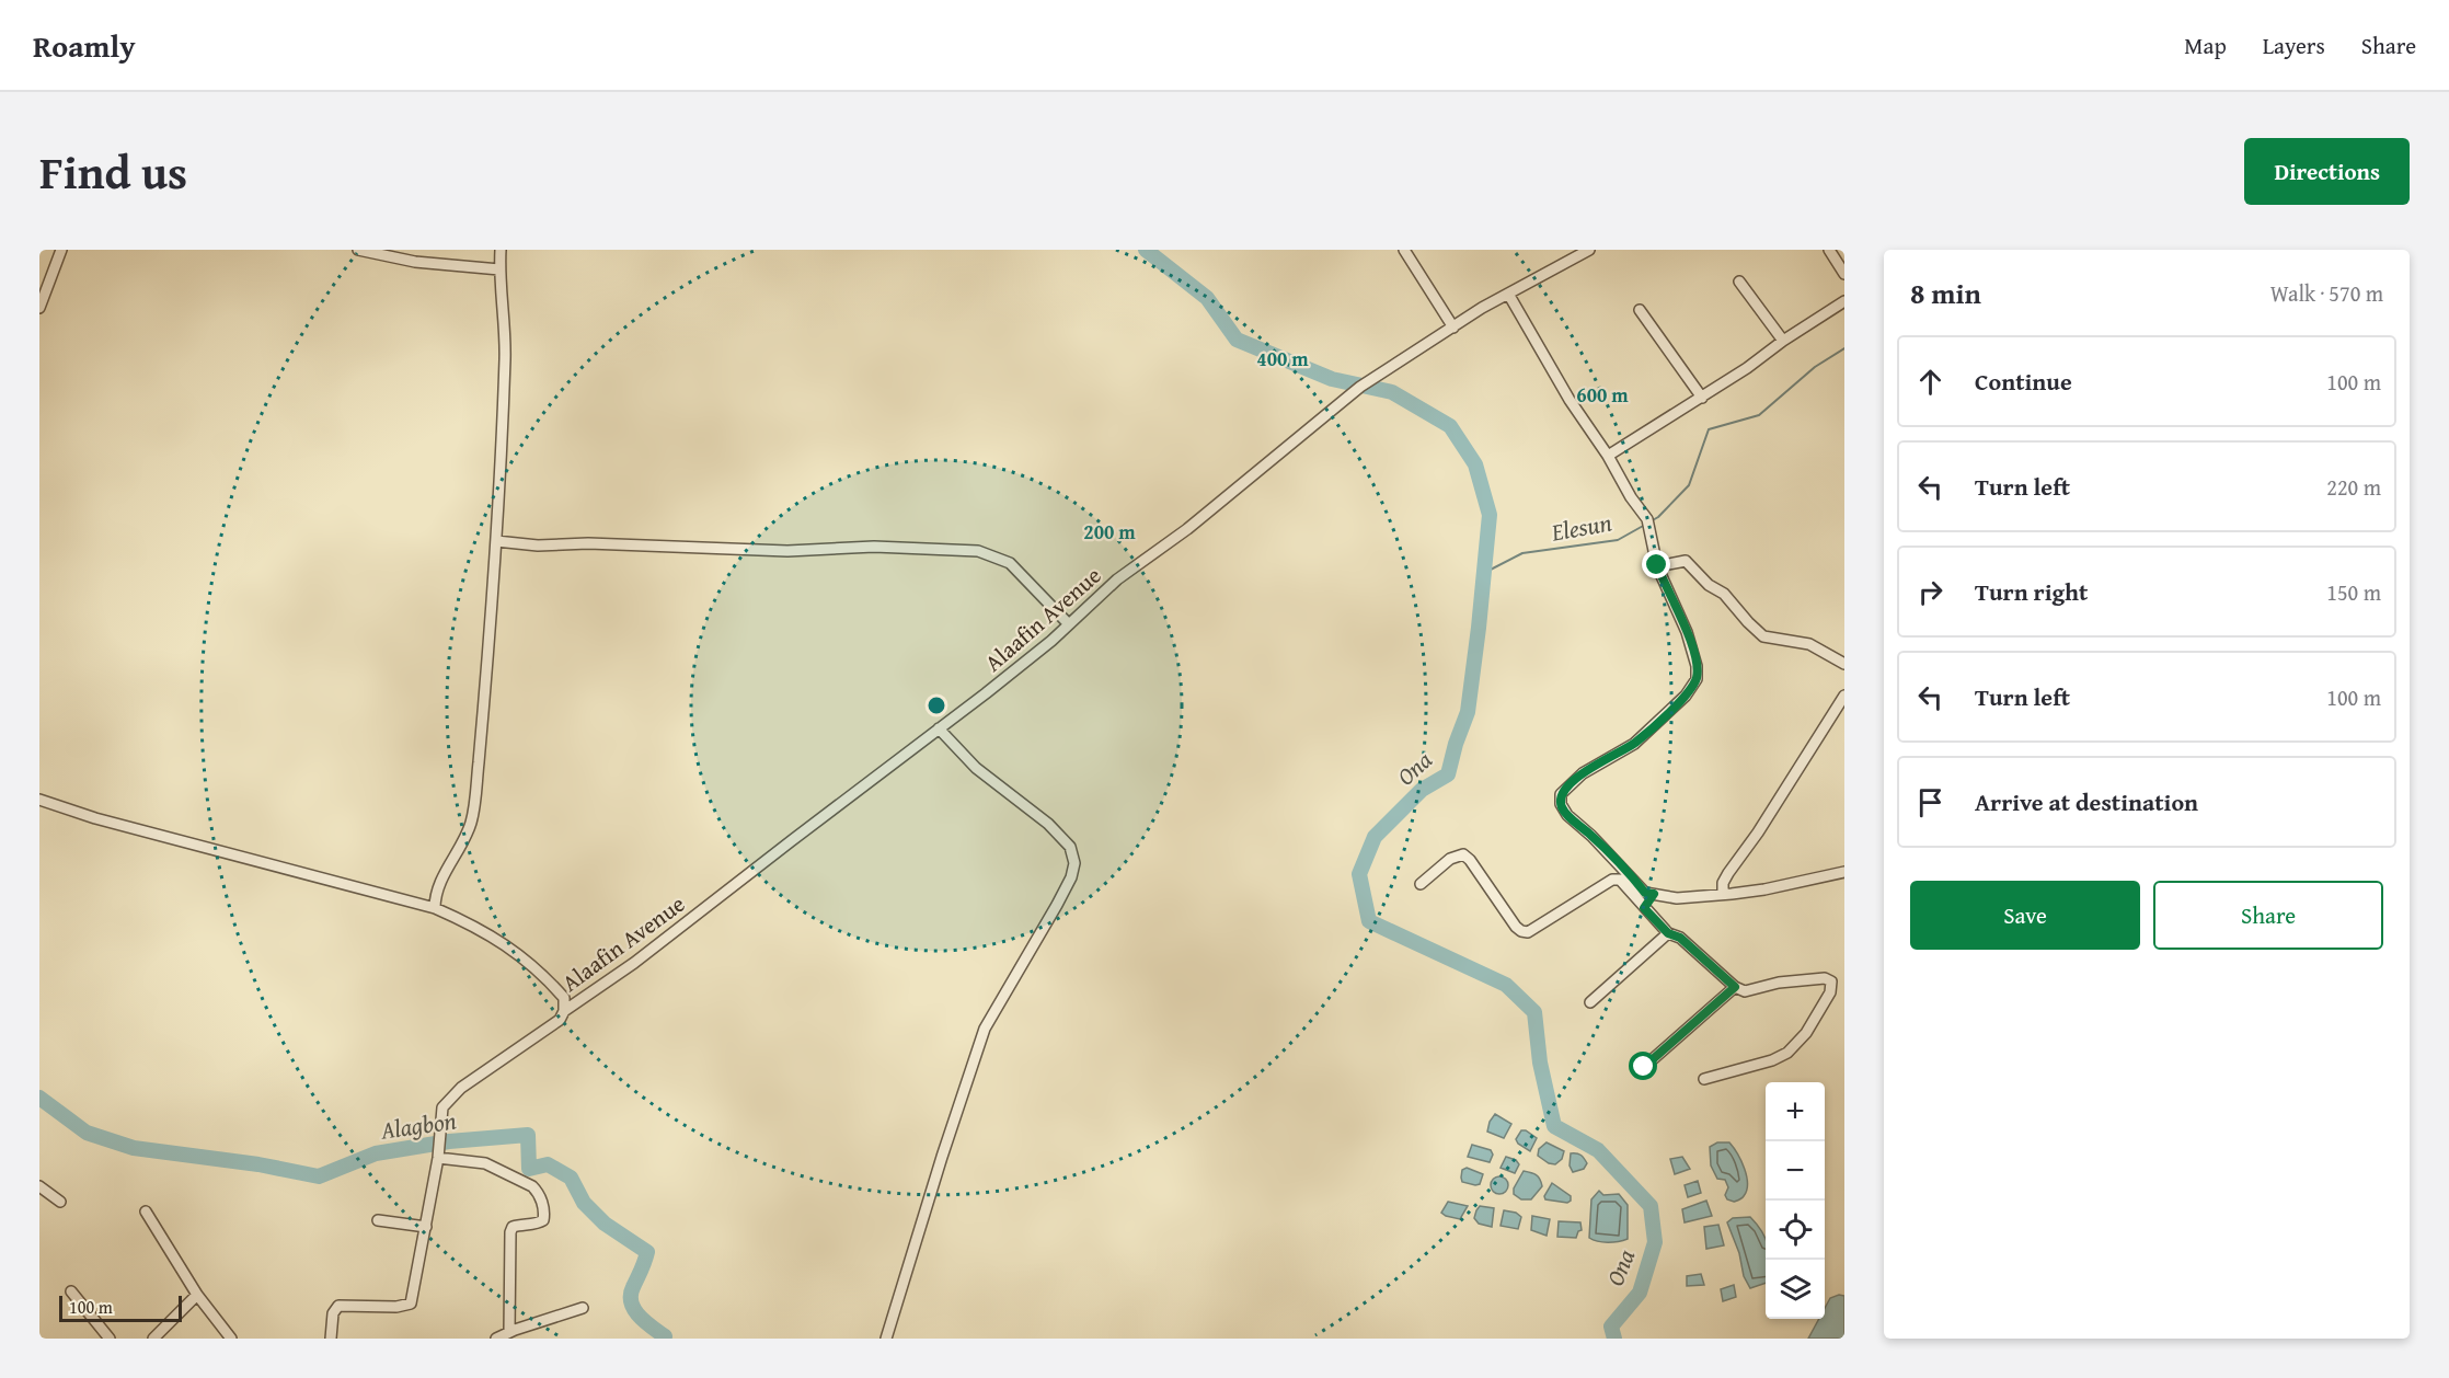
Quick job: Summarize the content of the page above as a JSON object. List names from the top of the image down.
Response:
{
  "streets": {
    "street": ["Alaafin Avenue"]
  },
  "water": ["Elesun", "Ona", "Alagbon"],
  "scale_bar": "100 m",
  "page": {
    "header": "Roamly",
    "nav": ["Map", "Layers", "Share"],
    "title": "Find us",
    "buttons": [
      "Directions",
      ["Save", "Share"]
    ],
    "heading": ["8 min", "Walk · 570 m"],
    "list": [
      ["Continue", "100 m"],
      ["Turn left", "220 m"],
      ["Turn right", "150 m"],
      ["Turn left", "100 m"],
      "Arrive at destination"
    ],
    "map_buttons": ["+", "−"],
    "scale": "100 m"
  },
  "rings": ["400 m", "600 m", "200 m"]
}
